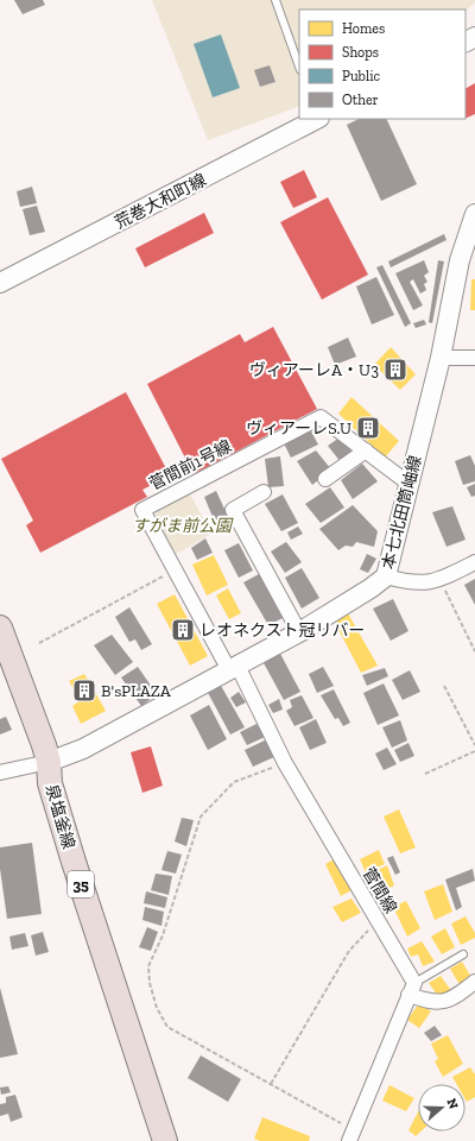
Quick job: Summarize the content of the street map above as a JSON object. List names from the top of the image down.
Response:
{
  "streets": {
    "main road": ["泉塩釜線", "35"],
    "street": [
      "荒巻大和町線",
      "菅間前1号線",
      "本七北田筒岫線",
      "菅間線"
    ]
  },
  "crossings": [
    ["菅間前1号線", "本七北田筒岫線"],
    ["菅間前1号線", "菅間線"],
    ["本七北田筒岫線", "泉塩釜線"],
    ["本七北田筒岫線", "菅間線"]
  ],
  "parks": ["すがま前公園"],
  "places": {
    "building": [
      "ヴィアーレA・U3",
      "ヴィアーレS.U",
      "レオネクスト冠リバー",
      "B'sPLAZA"
    ]
  },
  "legend": [
    "Homes",
    "Shops",
    "Public",
    "Other"
  ],
  "north": "right"
}
